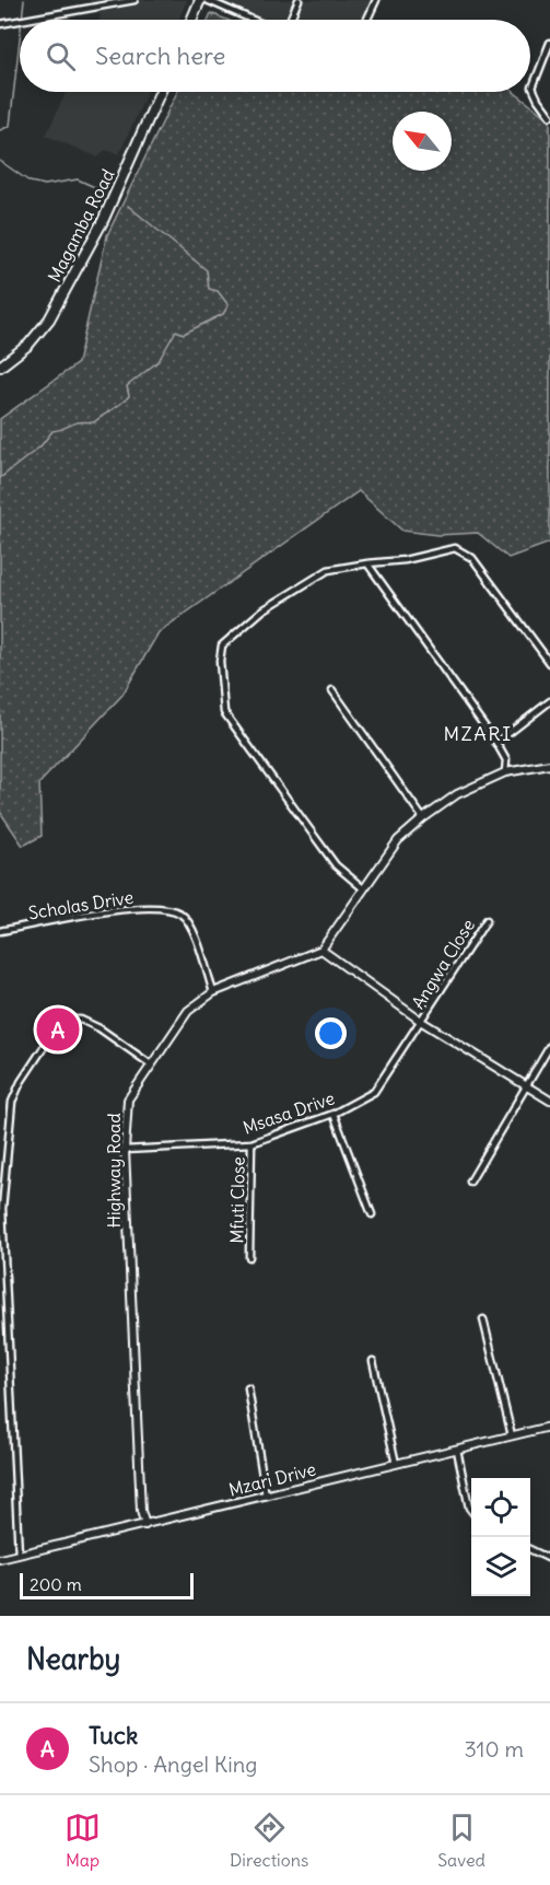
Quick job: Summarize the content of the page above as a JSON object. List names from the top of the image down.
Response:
{
  "streets": {
    "highway": ["Magamba Road"],
    "street": [
      "Scholas Drive",
      "Angwa Close",
      "Msasa Drive",
      "Highway Road",
      "Mfuti Close",
      "Mzari Drive"
    ]
  },
  "crossings": [
    ["Scholas Drive", "Highway Road"],
    ["Angwa Close", "Msasa Drive"],
    ["Msasa Drive", "Highway Road"],
    ["Msasa Drive", "Mfuti Close"],
    ["Highway Road", "Mzari Drive"]
  ],
  "districts": ["MZARI"],
  "scale_bar": "200 m",
  "north": "top left",
  "page": {
    "search": "Search here",
    "pins": "A",
    "scale": "200 m",
    "heading": "Nearby",
    "list": [
      {
        "mark": "A",
        "name": "Tuck",
        "note": "Shop · Angel King",
        "value": "310 m"
      }
    ],
    "nav": ["Map", "Directions", "Saved"]
  }
}
